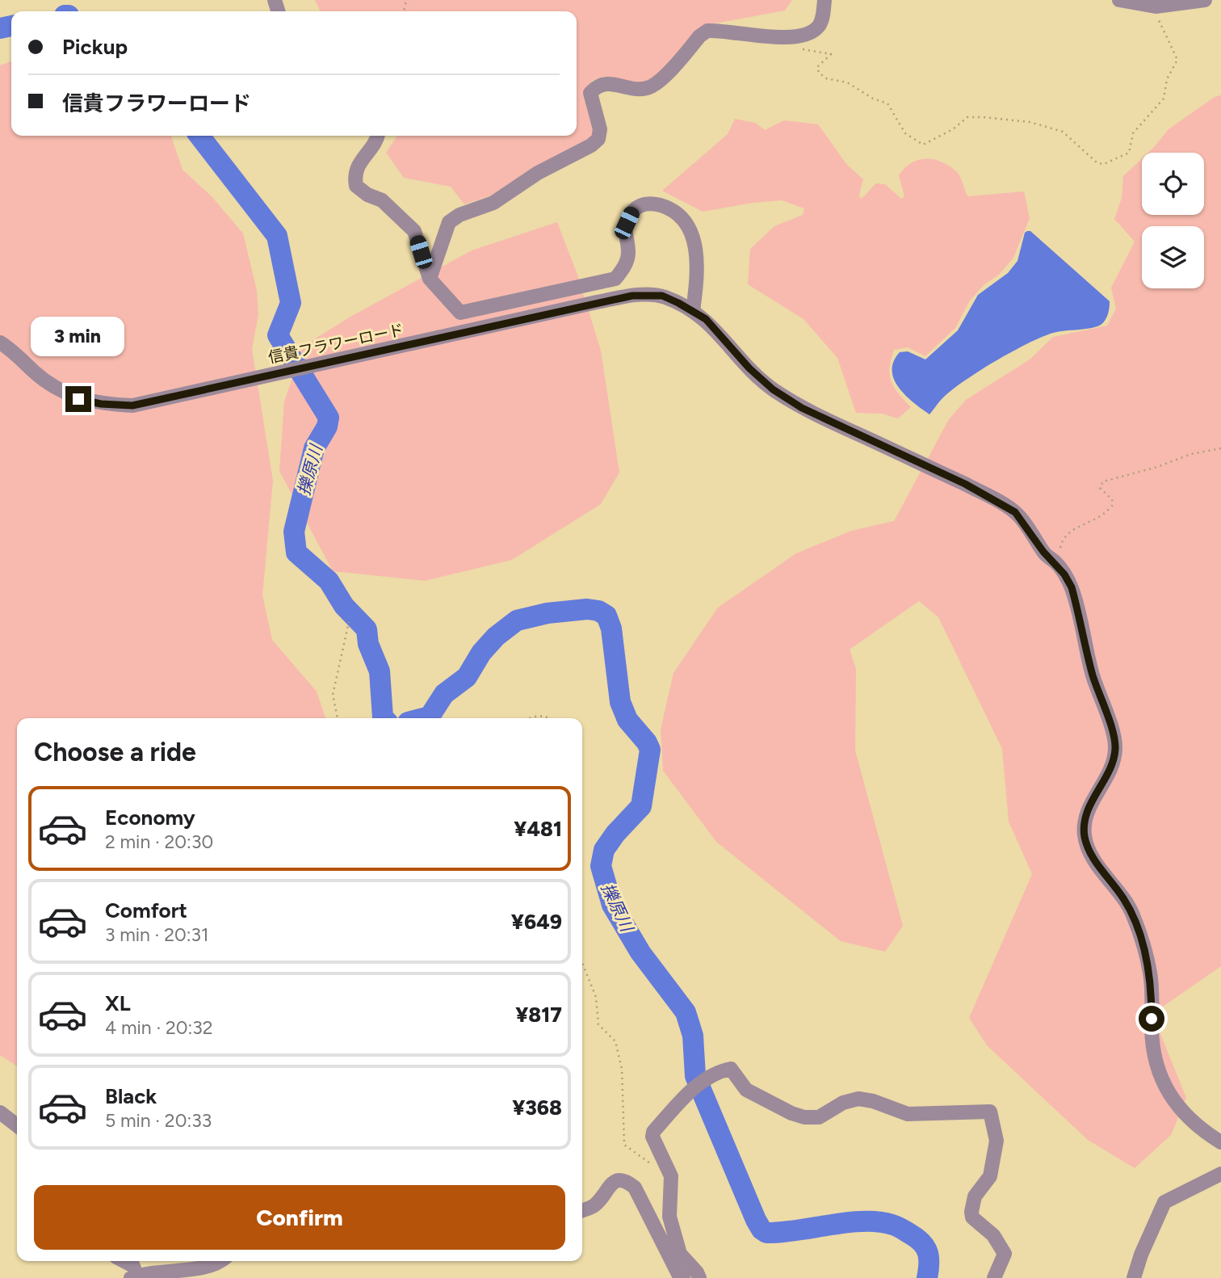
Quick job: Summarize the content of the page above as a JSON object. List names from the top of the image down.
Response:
{
  "streets": {
    "street": ["信貴フラワーロード"]
  },
  "water": ["擽原川"],
  "page": {
    "banner": ["Pickup", "信貴フラワーロード"],
    "bubble": "3 min",
    "heading": "Choose a ride",
    "list": [
      {
        "name": "Economy",
        "note": "2 min · 20:30",
        "value": "¥481"
      },
      {
        "name": "Comfort",
        "note": "3 min · 20:31",
        "value": "¥649"
      },
      {
        "name": "XL",
        "note": "4 min · 20:32",
        "value": "¥817"
      },
      {
        "name": "Black",
        "note": "5 min · 20:33",
        "value": "¥368"
      }
    ],
    "buttons": "Confirm"
  }
}
